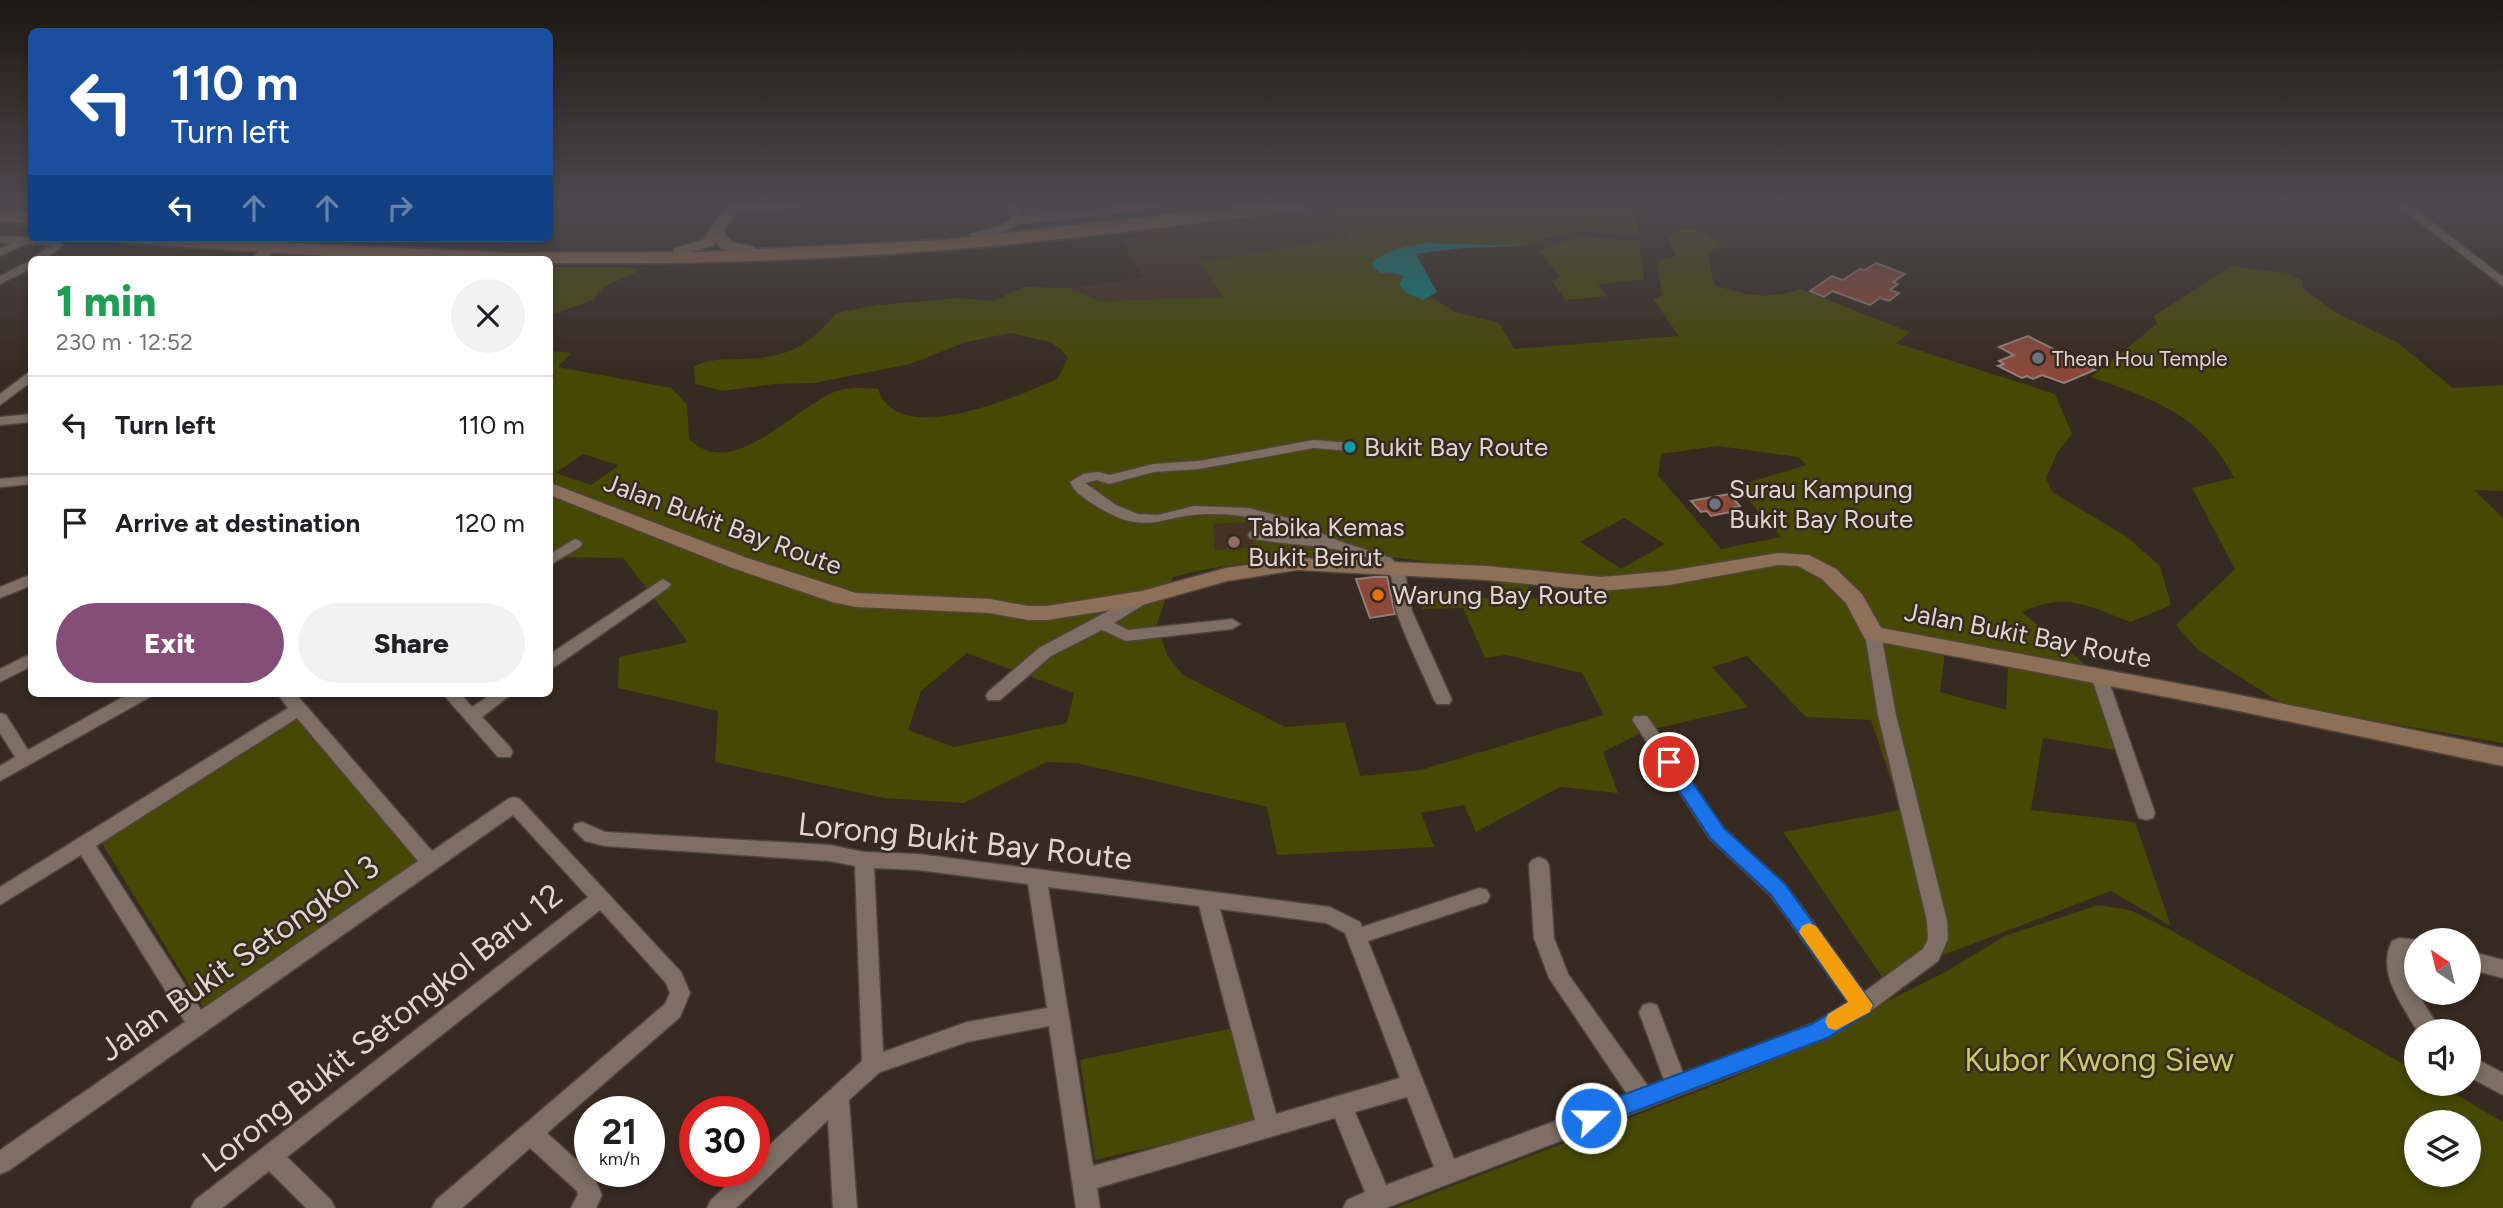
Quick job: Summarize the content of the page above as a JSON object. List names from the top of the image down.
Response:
{
  "streets": {
    "street": [
      "Jalan Bukit Bay Route",
      "Lorong Bukit Bay Route",
      "Jalan Bukit Setongkol 3",
      "Lorong Bukit Setongkol Baru 12"
    ]
  },
  "crossings": [
    ["Jalan Bukit Setongkol 3", "Lorong Bukit Setongkol Baru 12"]
  ],
  "parks": ["Kubor Kwong Siew"],
  "places": [
    "Thean Hou Temple",
    "Bukit Bay Route",
    "Surau Kampung Bukit Bay Route",
    "Tabika Kemas Bukit Beirut",
    "Warung Bay Route"
  ],
  "north": "top left",
  "page": {
    "turn": ["110 m", "Turn left"],
    "heading": ["1 min", "230 m · 12:52"],
    "list": [
      {
        "name": "Turn left",
        "value": "110 m"
      },
      {
        "name": "Arrive at destination",
        "value": "120 m"
      }
    ],
    "buttons": ["Exit", "Share"],
    "speed": "21 km/h",
    "limit": "30"
  }
}
